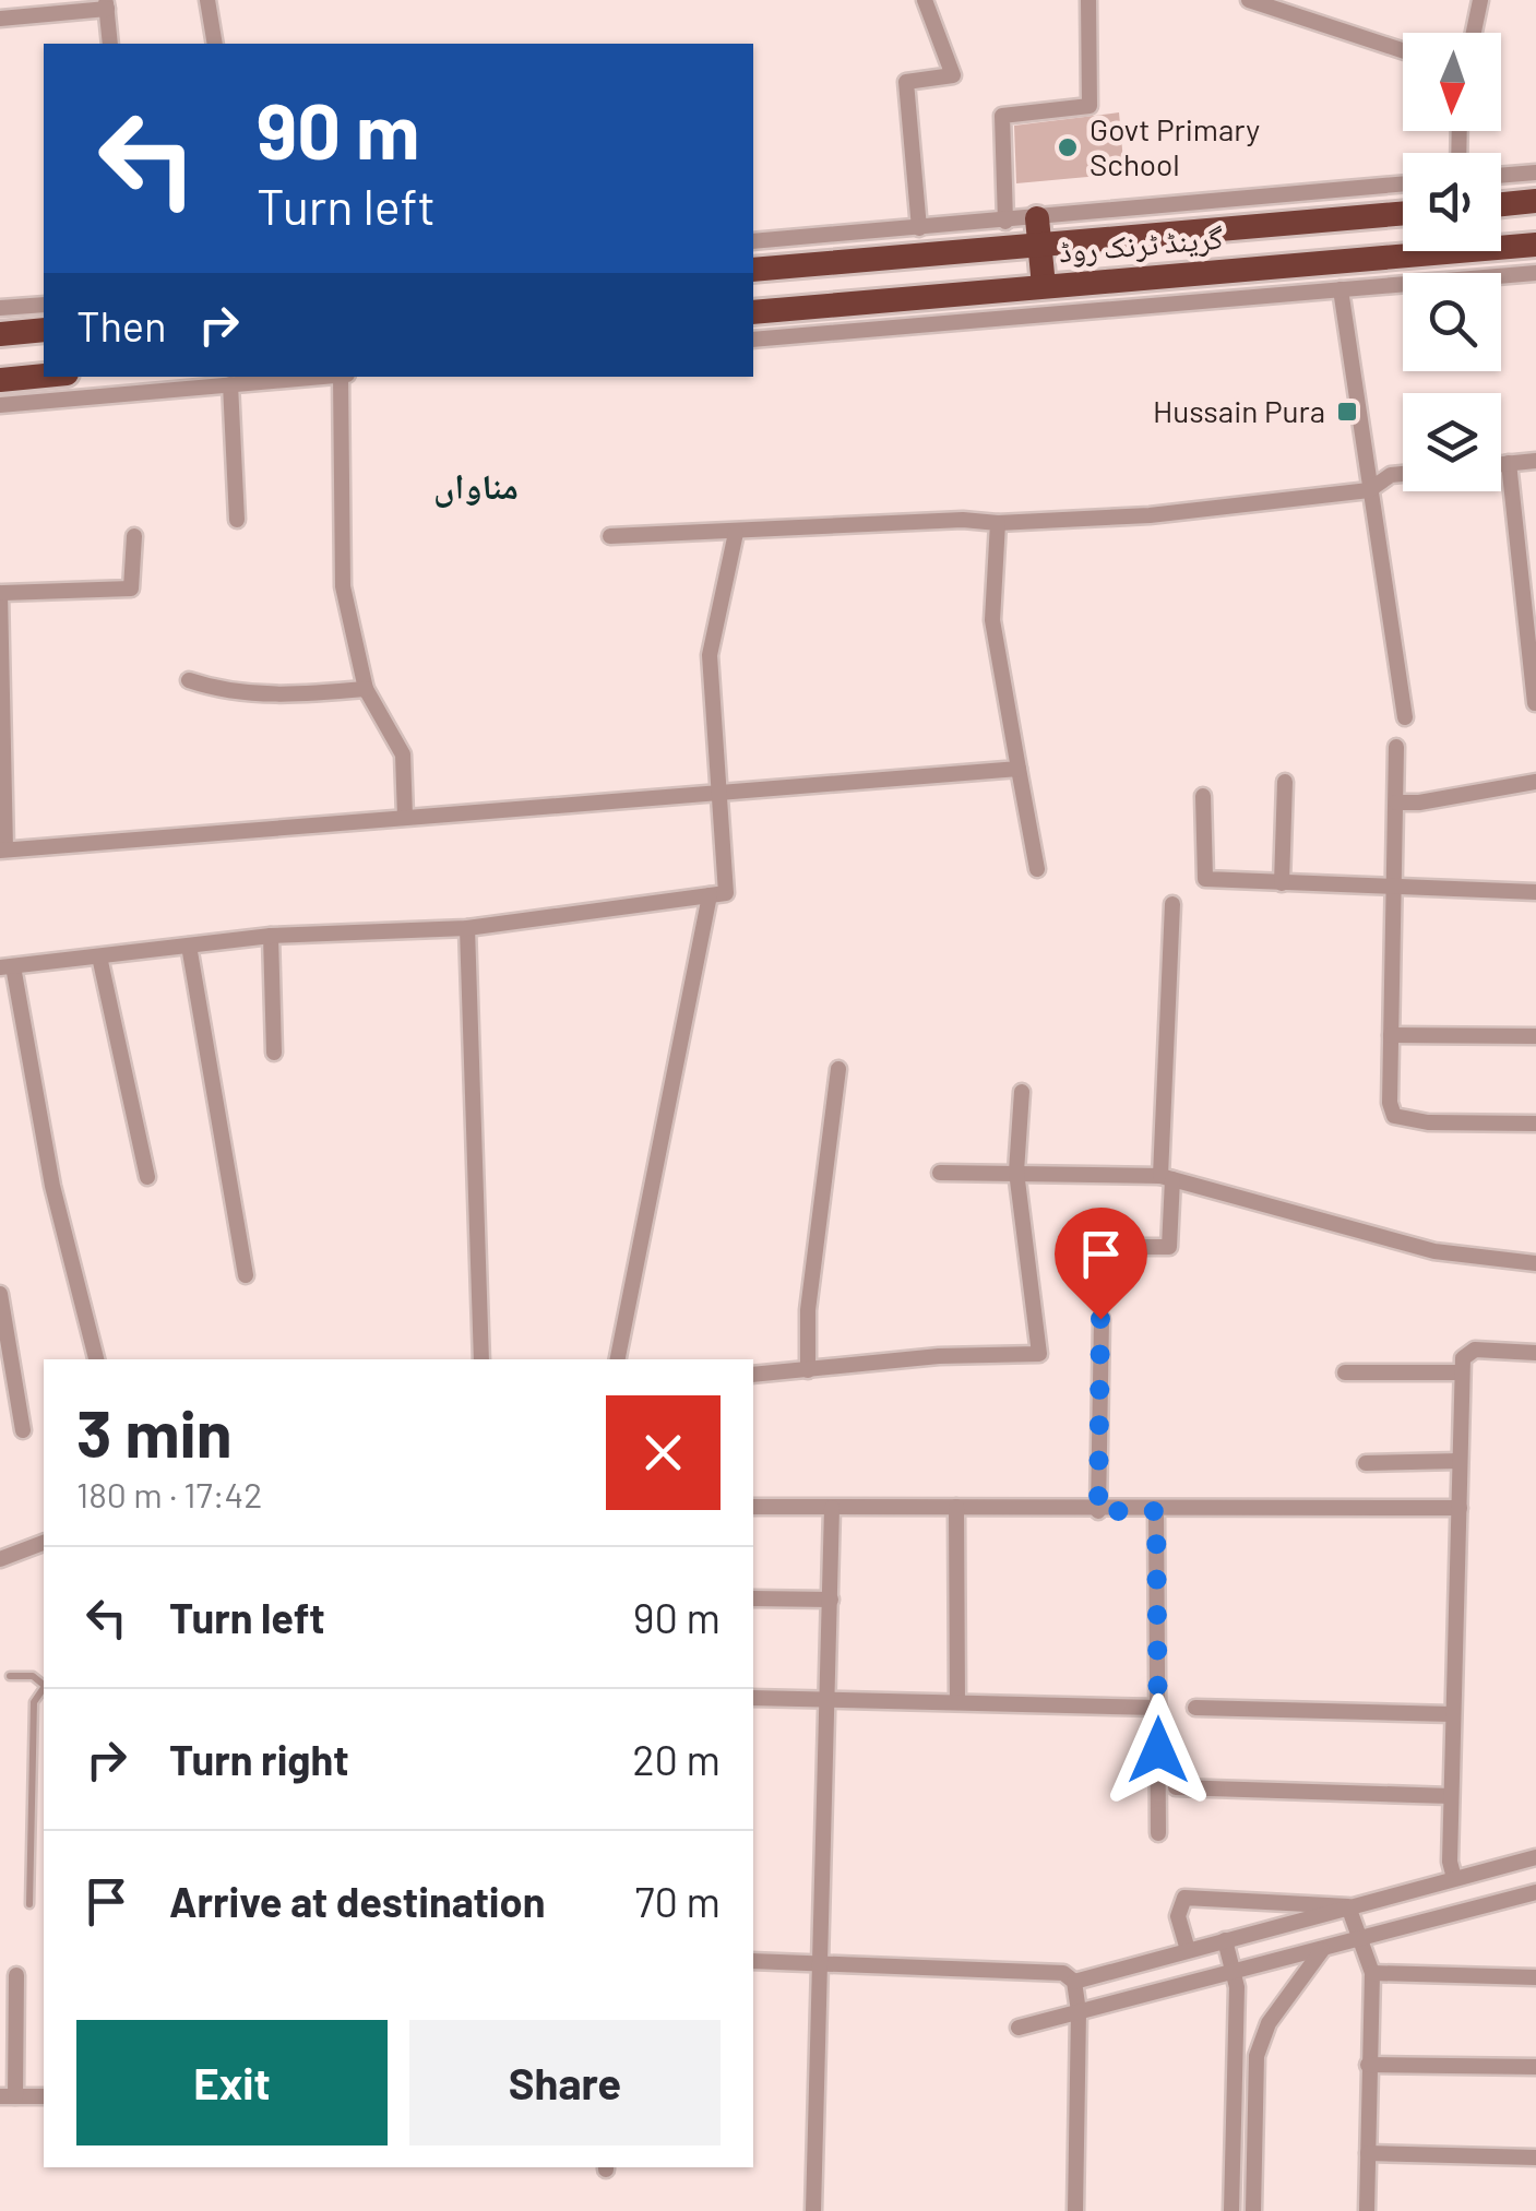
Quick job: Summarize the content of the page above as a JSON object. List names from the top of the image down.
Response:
{
  "streets": {
    "highway": ["گرینڈ ٹرنک روڈ"]
  },
  "districts": ["مناواں"],
  "places": {
    "other": ["Govt Primary School"],
    "transit": ["Hussain Pura"]
  },
  "north": "bottom",
  "page": {
    "turn": ["90 m", "Turn left"],
    "then": "Then",
    "heading": ["3 min", "180 m · 17:42"],
    "list": [
      {
        "name": "Turn left",
        "value": "90 m"
      },
      {
        "name": "Turn right",
        "value": "20 m"
      },
      {
        "name": "Arrive at destination",
        "value": "70 m"
      }
    ],
    "buttons": ["Exit", "Share"]
  }
}
